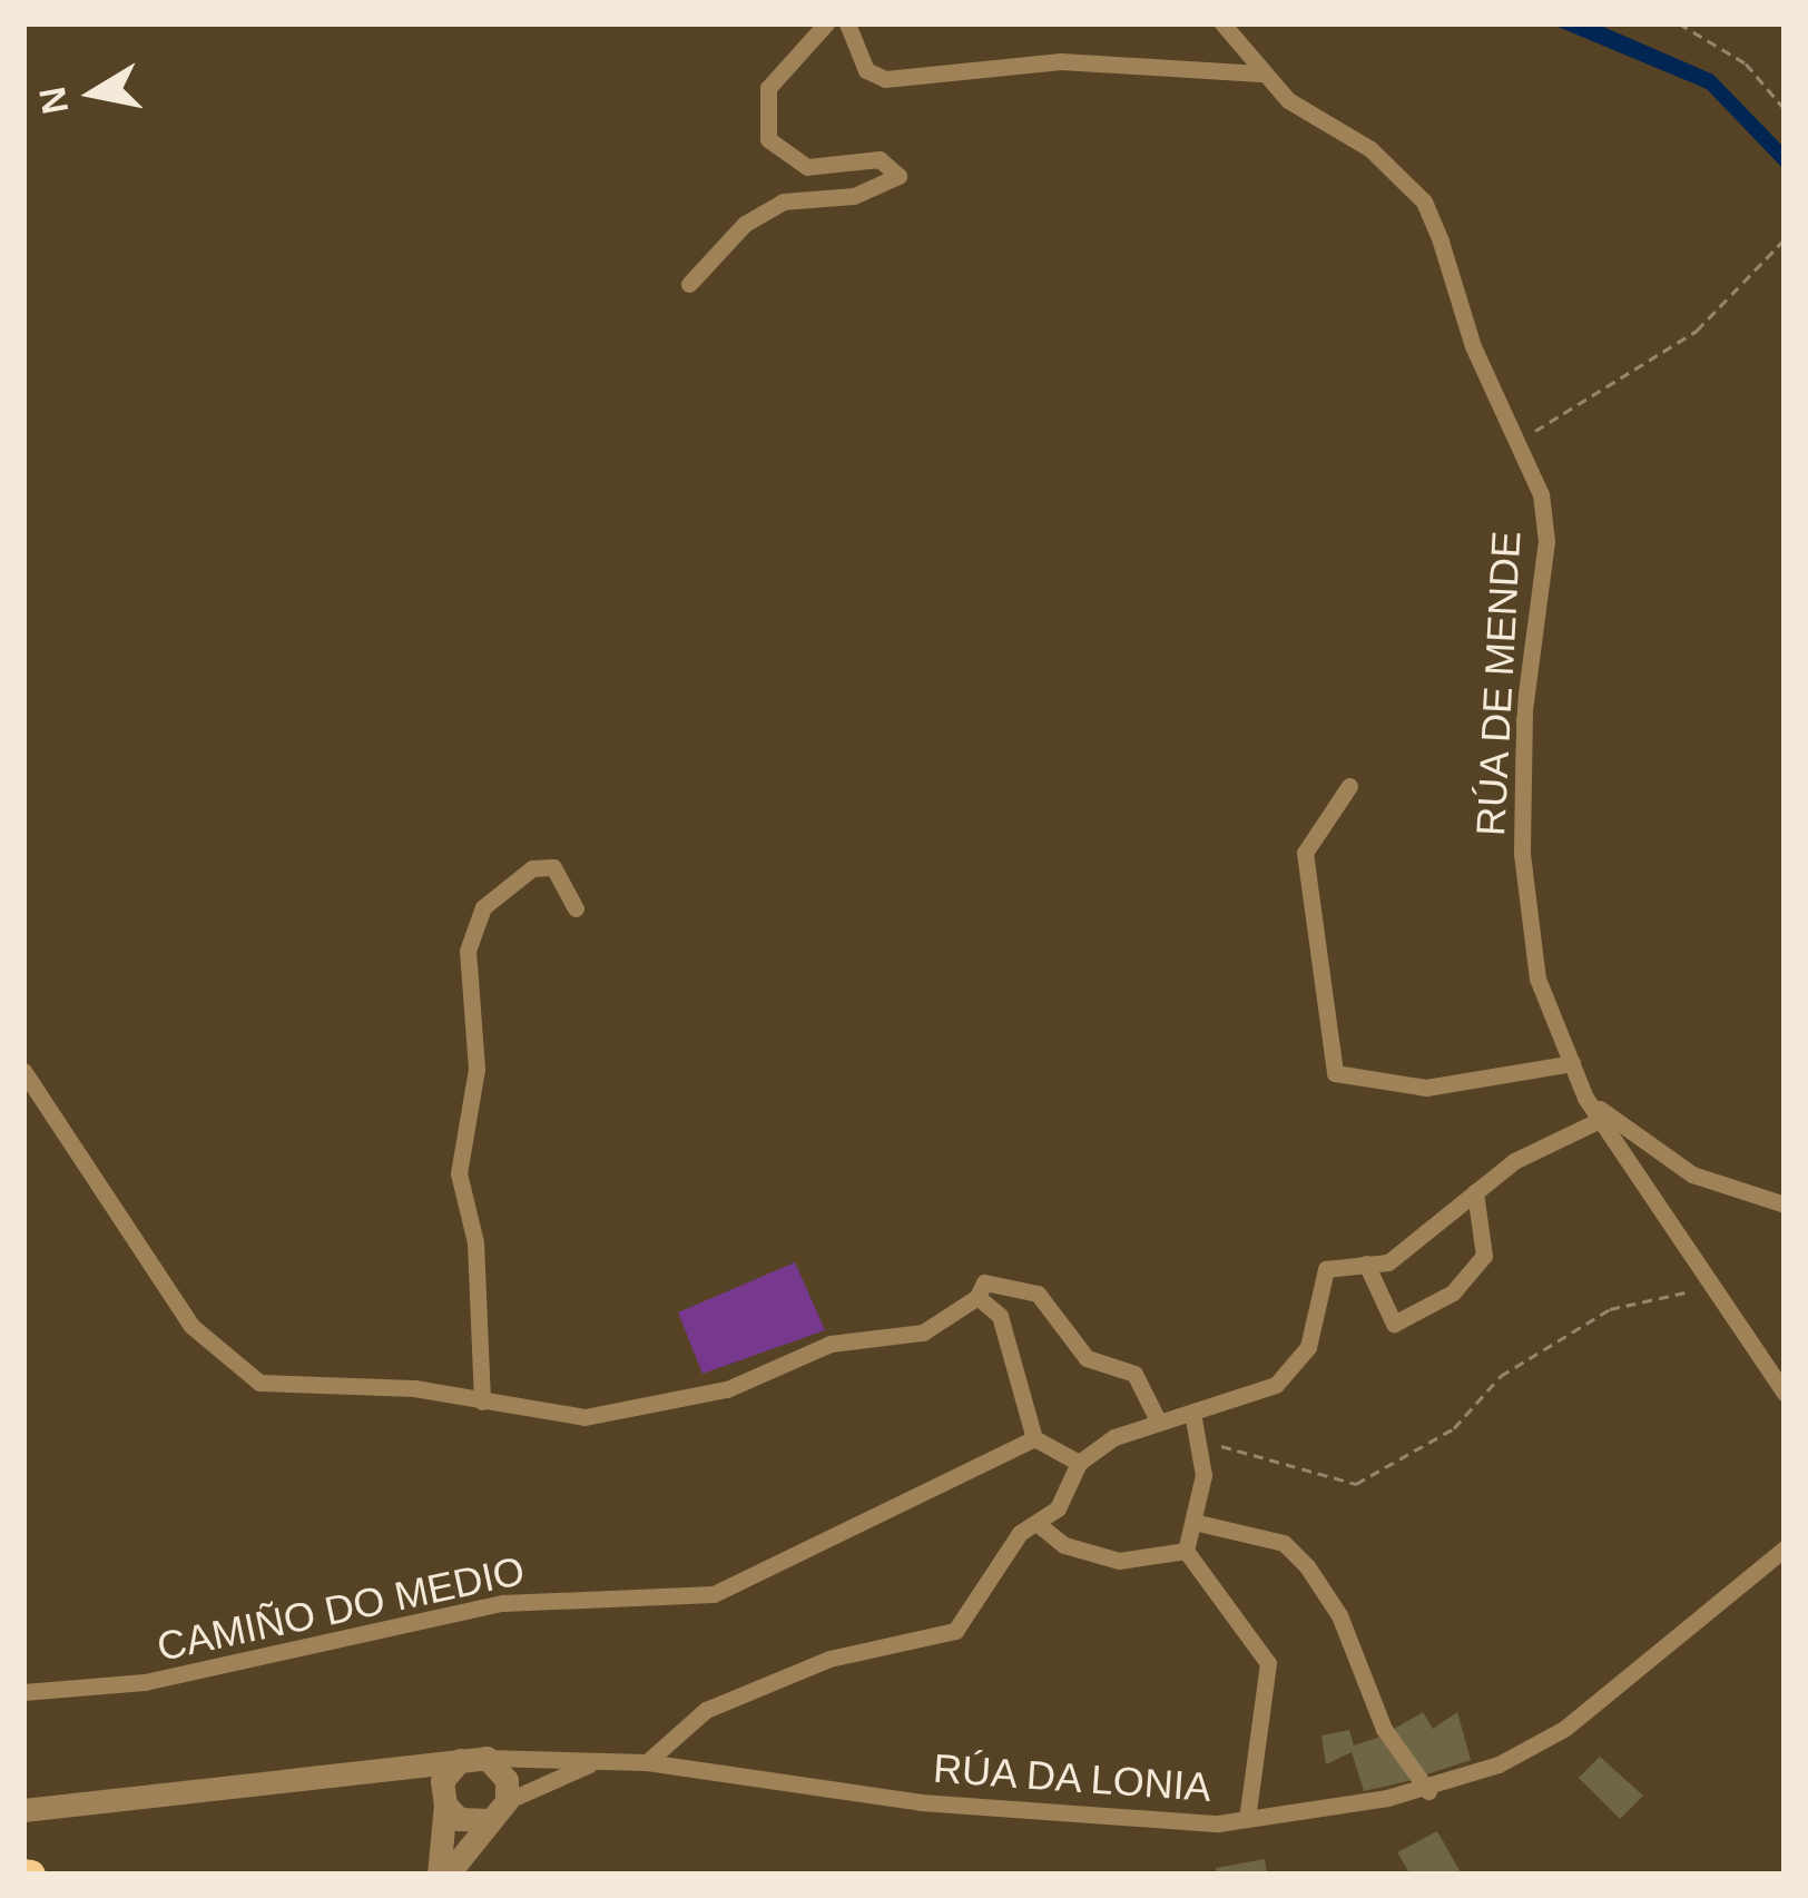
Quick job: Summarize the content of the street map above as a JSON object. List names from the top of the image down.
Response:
{
  "streets": {
    "street": ["RÚA DE MENDE", "CAMIÑO DO MEDIO", "RÚA DA LONIA"]
  },
  "north": "left"
}
